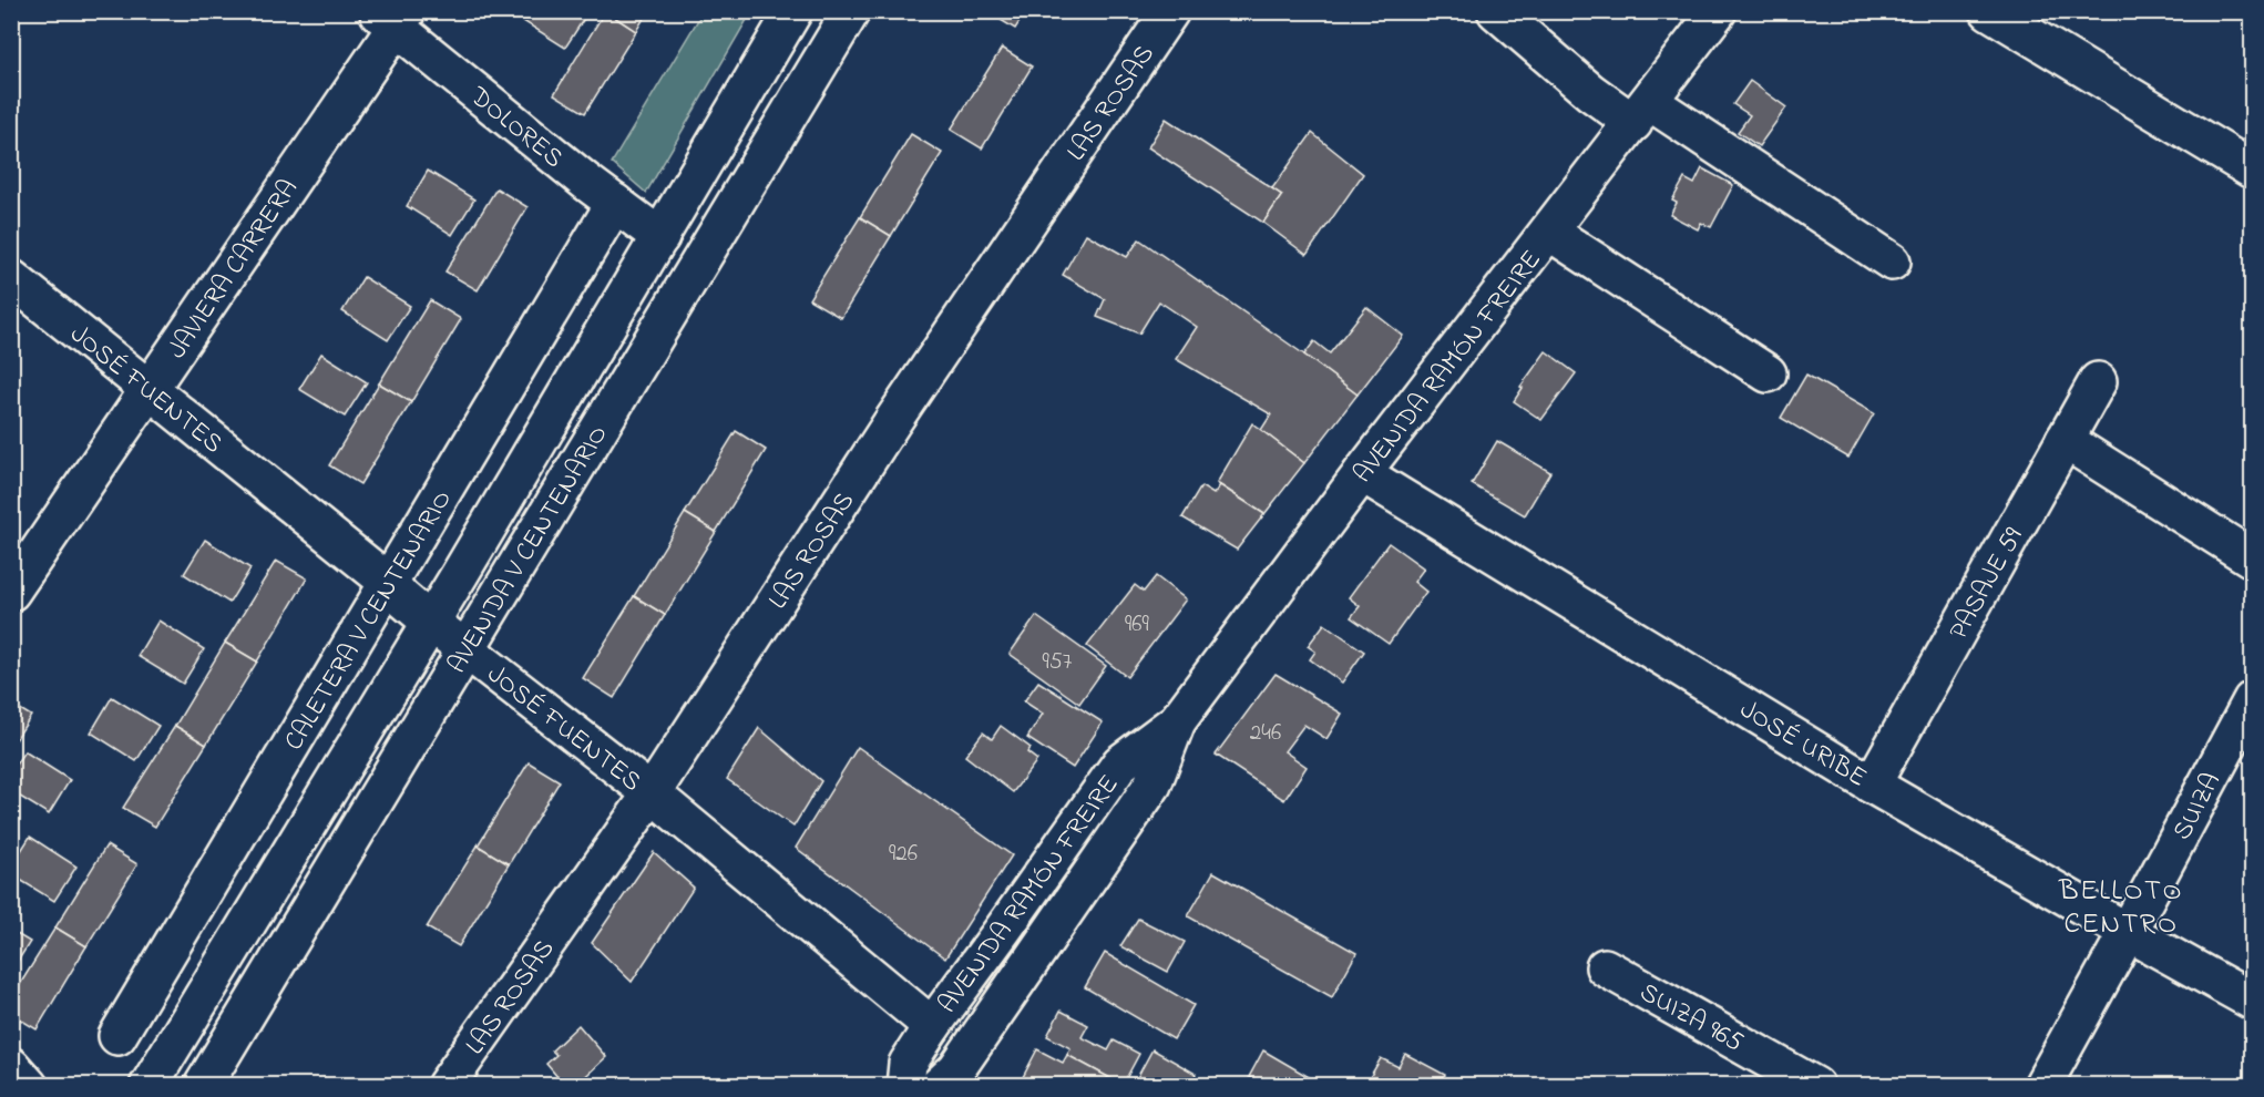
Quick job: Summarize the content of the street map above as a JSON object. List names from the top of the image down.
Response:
{
  "streets": {
    "street": [
      "LAS ROSAS",
      "DOLORES",
      "JAVIERA CARRERA",
      "AVENIDA RAMÓN FREIRE",
      "JOSÉ FUENTES",
      "AVENIDA V CENTENARIO",
      "PASAJE 59",
      "CALETERA V CENTENARIO",
      "JOSÉ URIBE",
      "SUIZA",
      "SUIZA 965"
    ]
  },
  "crossings": [
    ["LAS ROSAS", "JOSÉ FUENTES"],
    ["DOLORES", "JAVIERA CARRERA"],
    ["DOLORES", "AVENIDA V CENTENARIO"],
    ["DOLORES", "CALETERA V CENTENARIO"],
    ["JAVIERA CARRERA", "JOSÉ FUENTES"],
    ["AVENIDA RAMÓN FREIRE", "JOSÉ FUENTES"],
    ["AVENIDA RAMÓN FREIRE", "JOSÉ URIBE"],
    ["JOSÉ FUENTES", "AVENIDA V CENTENARIO"],
    ["JOSÉ FUENTES", "CALETERA V CENTENARIO"],
    ["PASAJE 59", "JOSÉ URIBE"],
    ["JOSÉ URIBE", "SUIZA"]
  ],
  "districts": ["BELLOTO CENTRO"],
  "house_numbers": [
    "969",
    "957",
    "246",
    "926"
  ]
}
